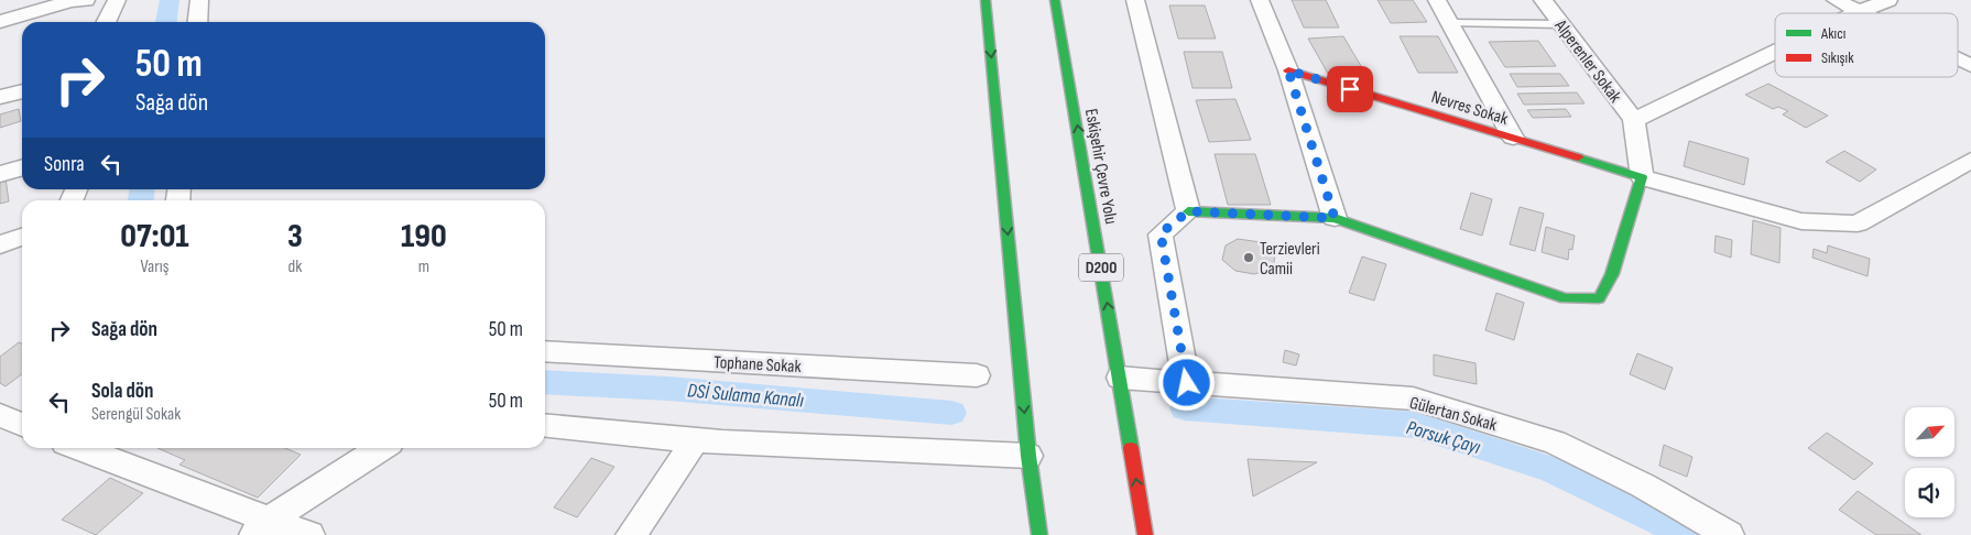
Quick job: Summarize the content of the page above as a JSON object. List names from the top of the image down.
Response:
{
  "streets": {
    "main road": ["Nevres Sokak", "Eskişehir Çevre Yolu", "D200"],
    "street": ["Alperenler Sokak", "Tophane Sokak", "Gülertan Sokak"]
  },
  "crossings": [
    ["Eskişehir Çevre Yolu", "Gülertan Sokak"]
  ],
  "water": ["DSİ Sulama Kanalı", "Porsuk Çayı"],
  "places": ["Terzievleri Camii"],
  "legend": ["Akıcı", "Sıkışık"],
  "north": "top right",
  "page": {
    "turn": ["50 m", "Sağa dön"],
    "then": "Sonra",
    "eta": [
      "07:01",
      "Varış",
      "3",
      "dk",
      "190",
      "m"
    ],
    "list": [
      {
        "name": "Sağa dön",
        "value": "50 m"
      },
      {
        "name": "Sola dön",
        "note": "Serengül Sokak",
        "value": "50 m"
      }
    ]
  }
}
